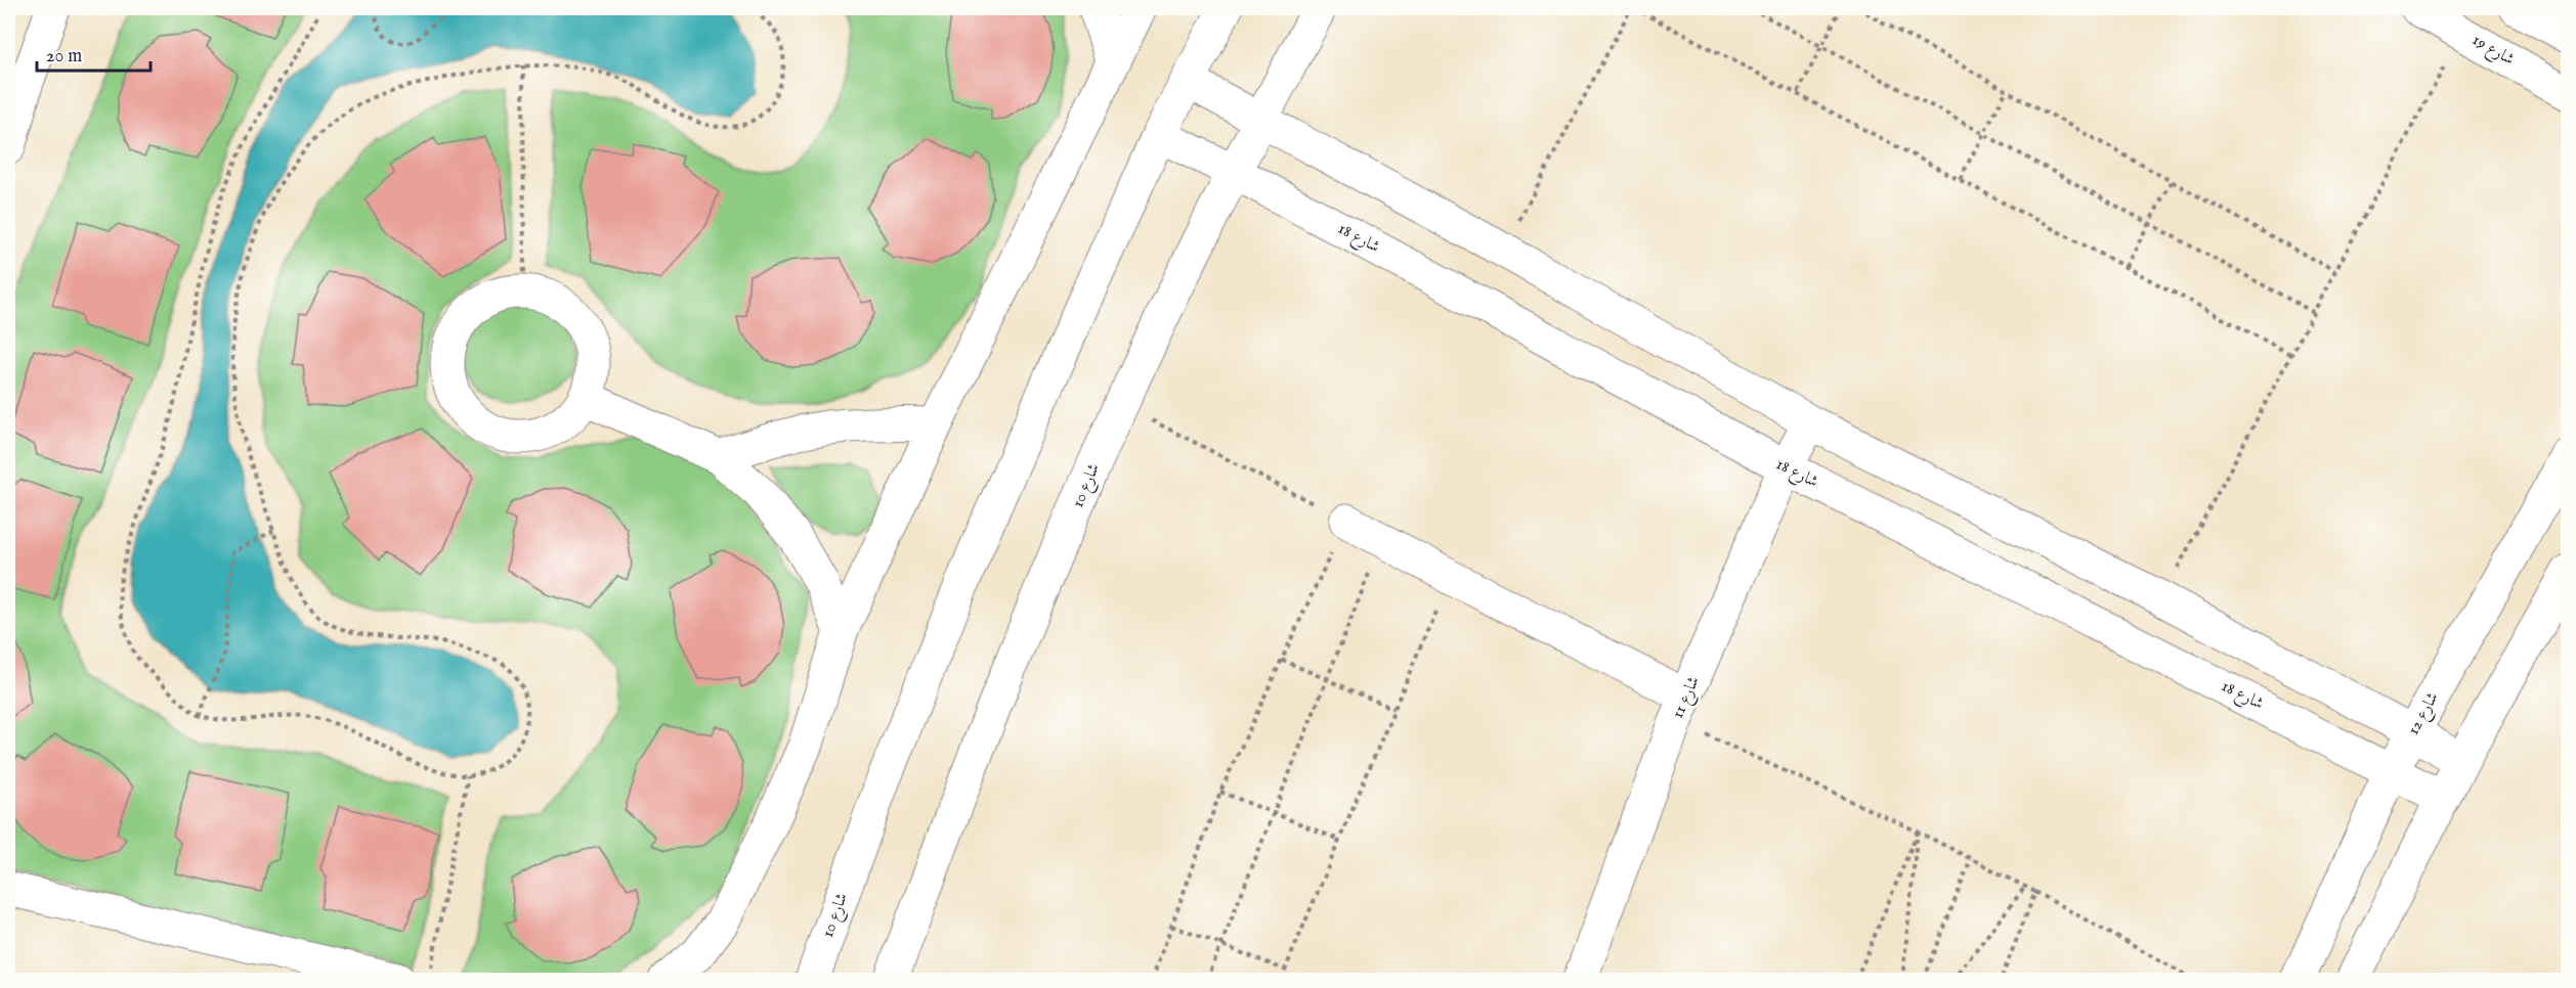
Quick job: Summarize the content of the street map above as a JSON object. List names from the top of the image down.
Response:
{
  "streets": {
    "street": [
      "شارع 19",
      "شارع 18",
      "شارع 10",
      "شارع 11",
      "شارع 12"
    ]
  },
  "crossings": [
    ["شارع 18", "شارع 10"],
    ["شارع 18", "شارع 11"],
    ["شارع 18", "شارع 12"]
  ],
  "scale_bar": "20 m"
}
